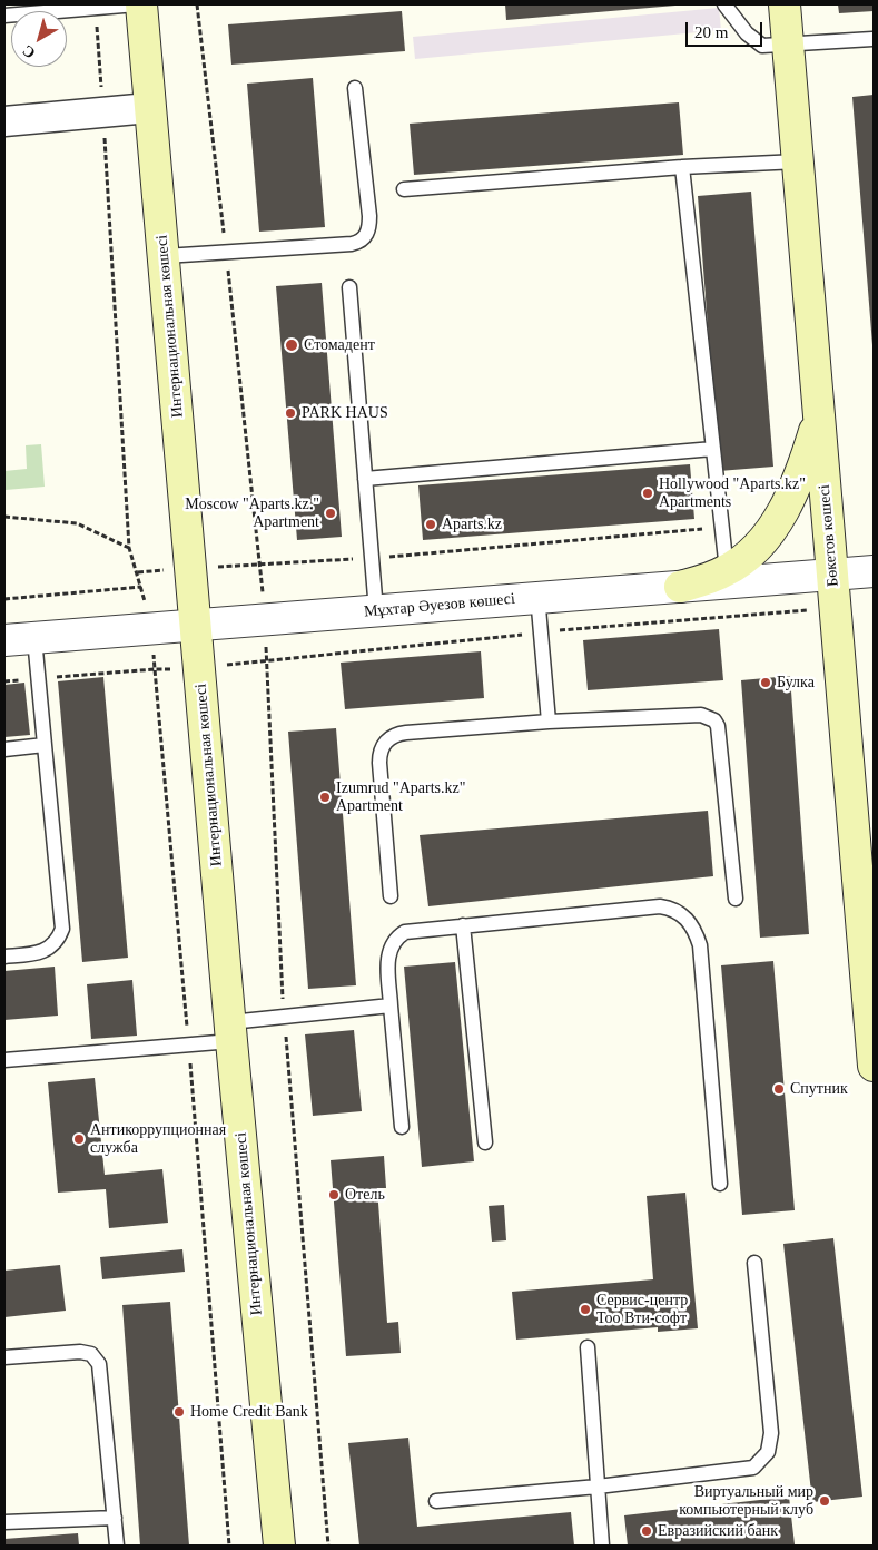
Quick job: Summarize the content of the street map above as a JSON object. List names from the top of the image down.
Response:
{
  "streets": {
    "main road": ["Интернациональная көшесі", "Бөкетов көшесі"],
    "street": ["Мұхтар Әуезов көшесі"]
  },
  "crossings": [
    ["Интернациональная көшесі", "Мұхтар Әуезов көшесі"]
  ],
  "places": [
    "Стомадент",
    "PARK HAUS",
    "Hollywood \"Aparts.kz\" Apartments",
    "Moscow \"Aparts.kz.\" Apartment",
    "Aparts.kz",
    "Булка",
    "Izumrud \"Aparts.kz\" Apartment",
    "Спутник",
    "Антикоррупционная служба",
    "Отель",
    "Сервис-центр Тоо Вти-софт",
    "Home Credit Bank",
    "Виртуальный мир компьютерный клуб",
    "Евразийский банк"
  ],
  "scale_bar": "20 m",
  "north": "bottom left"
}
